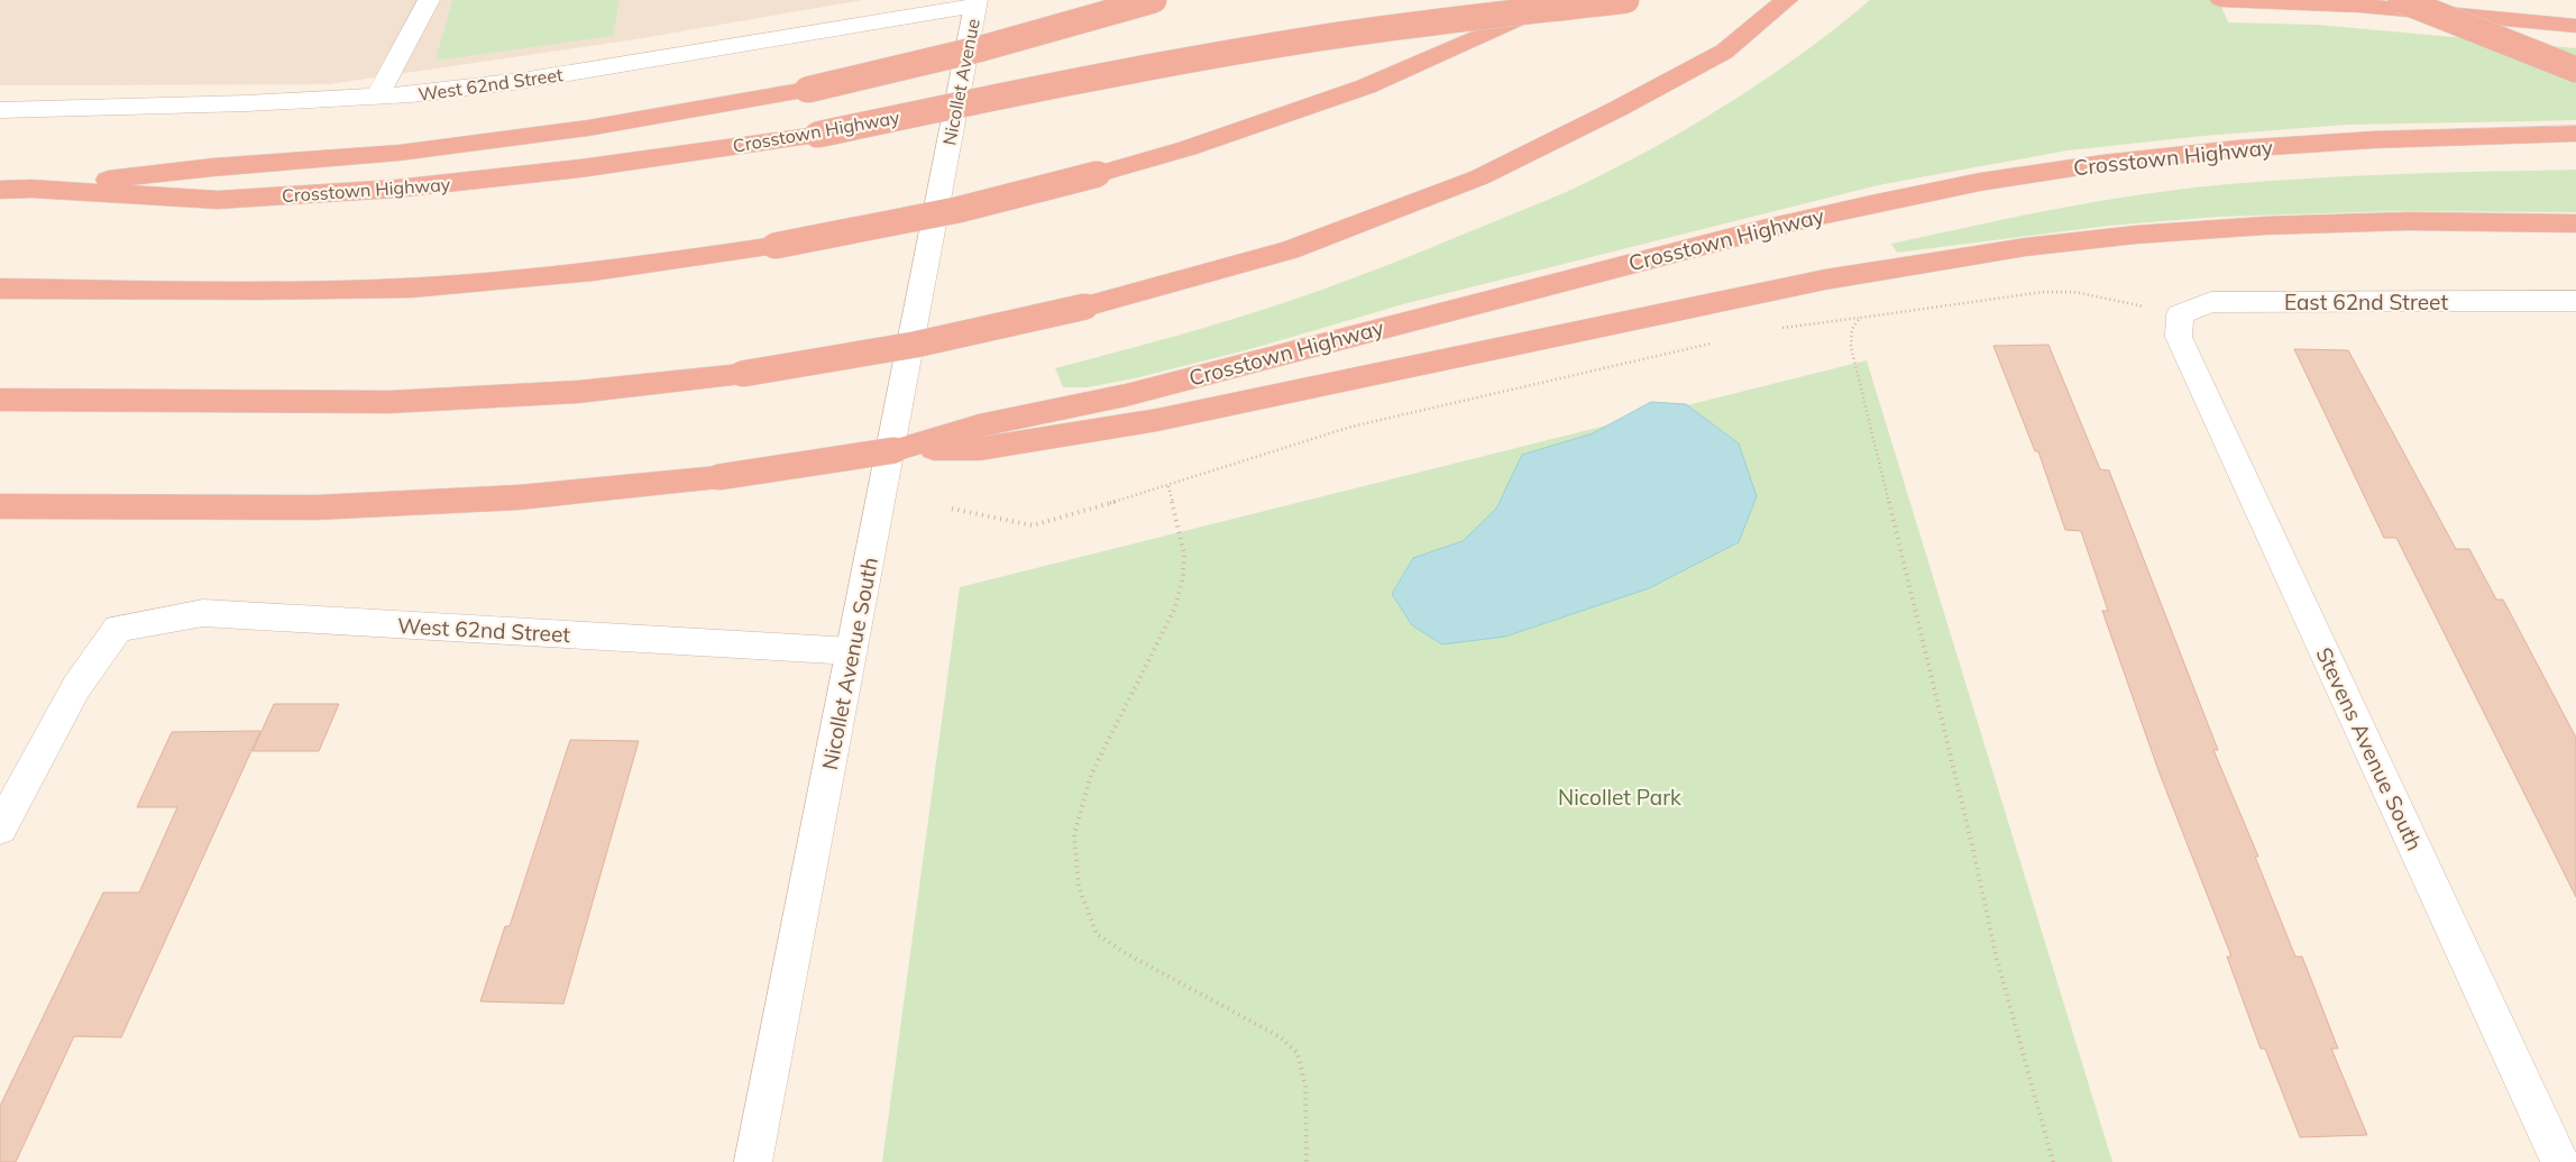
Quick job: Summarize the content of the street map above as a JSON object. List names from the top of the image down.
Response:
{
  "streets": {
    "highway": ["Crosstown Highway"],
    "street": [
      "Nicollet Avenue",
      "West 62nd Street",
      "East 62nd Street",
      "Nicollet Avenue South",
      "Stevens Avenue South"
    ]
  },
  "crossings": [
    ["Nicollet Avenue", "West 62nd Street"],
    ["Nicollet Avenue", "Nicollet Avenue South"],
    ["West 62nd Street", "Nicollet Avenue South"],
    ["East 62nd Street", "Stevens Avenue South"]
  ],
  "parks": ["Nicollet Park"]
}
